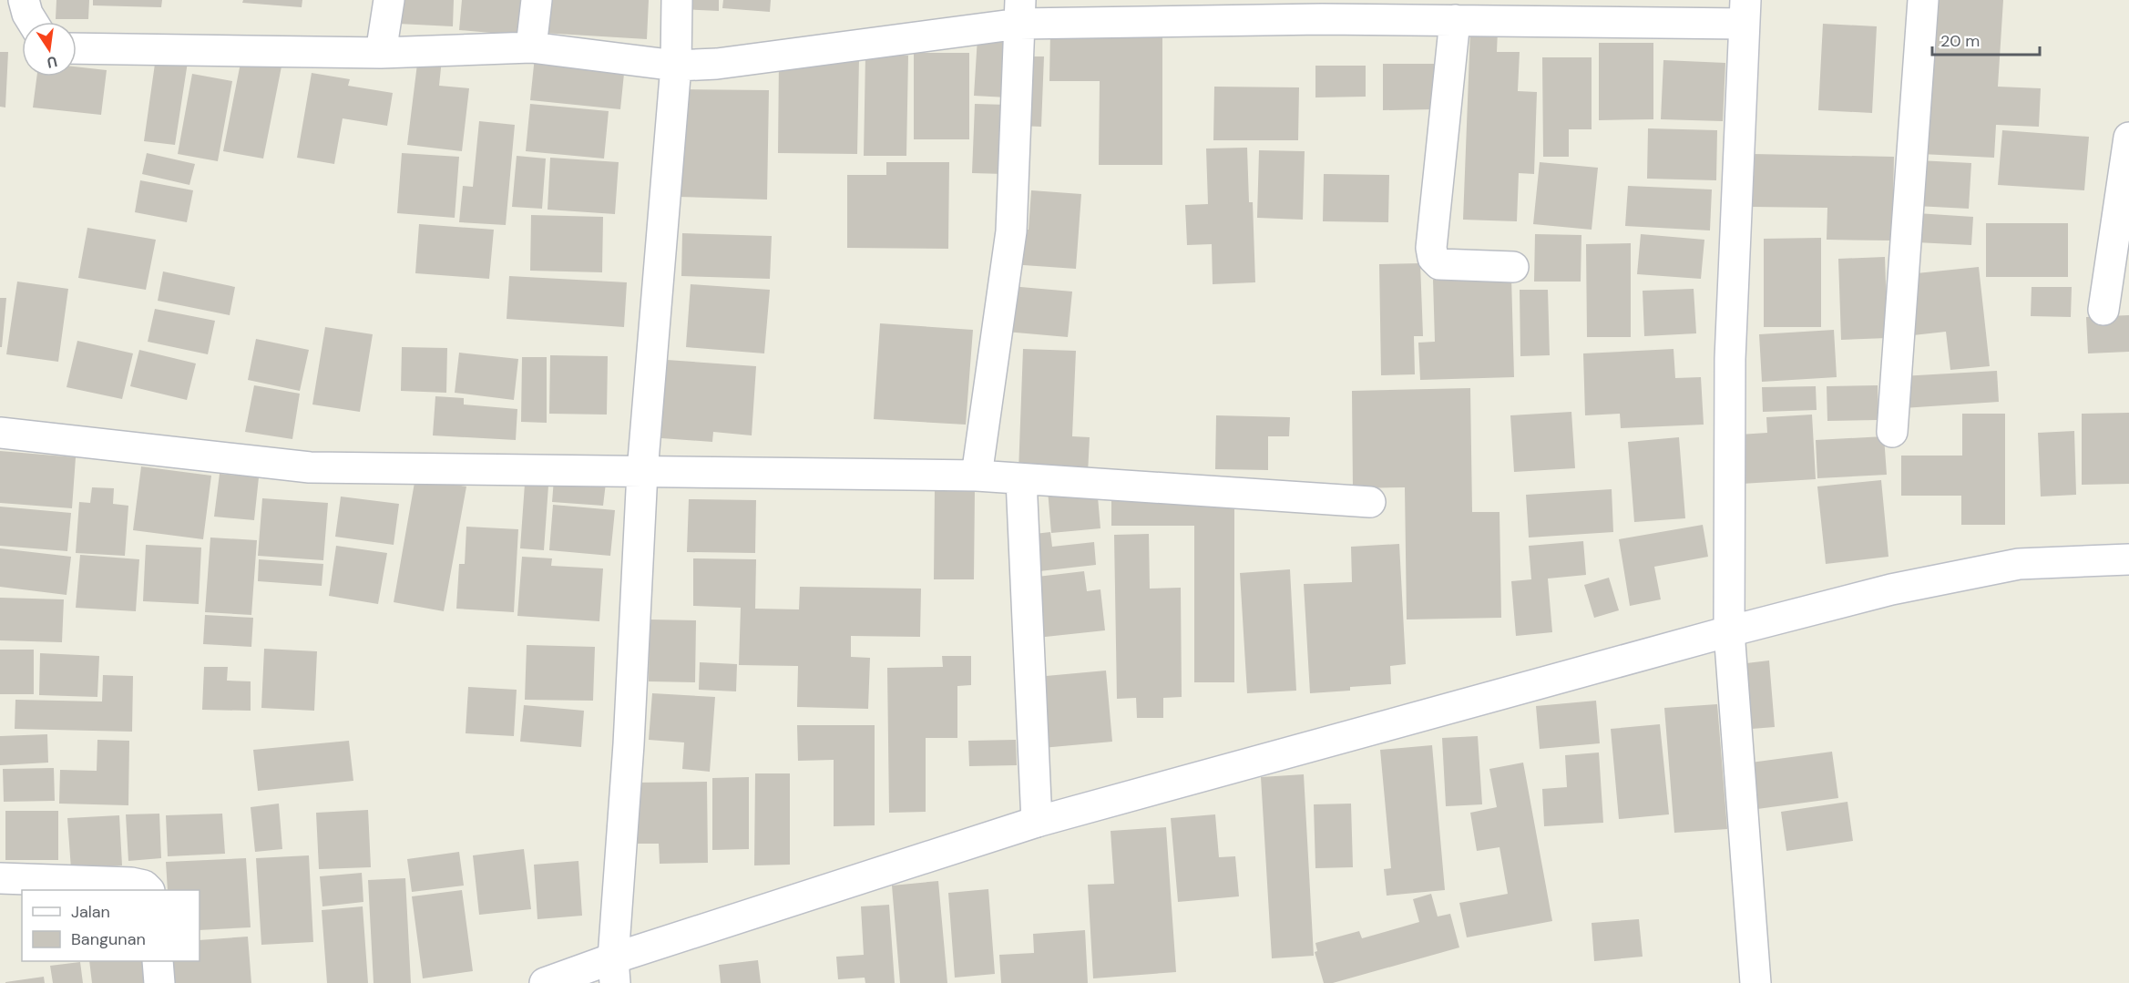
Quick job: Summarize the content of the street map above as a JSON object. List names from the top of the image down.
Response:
{
  "legend": ["Jalan", "Bangunan"],
  "scale_bar": "20 m",
  "north": "bottom"
}
